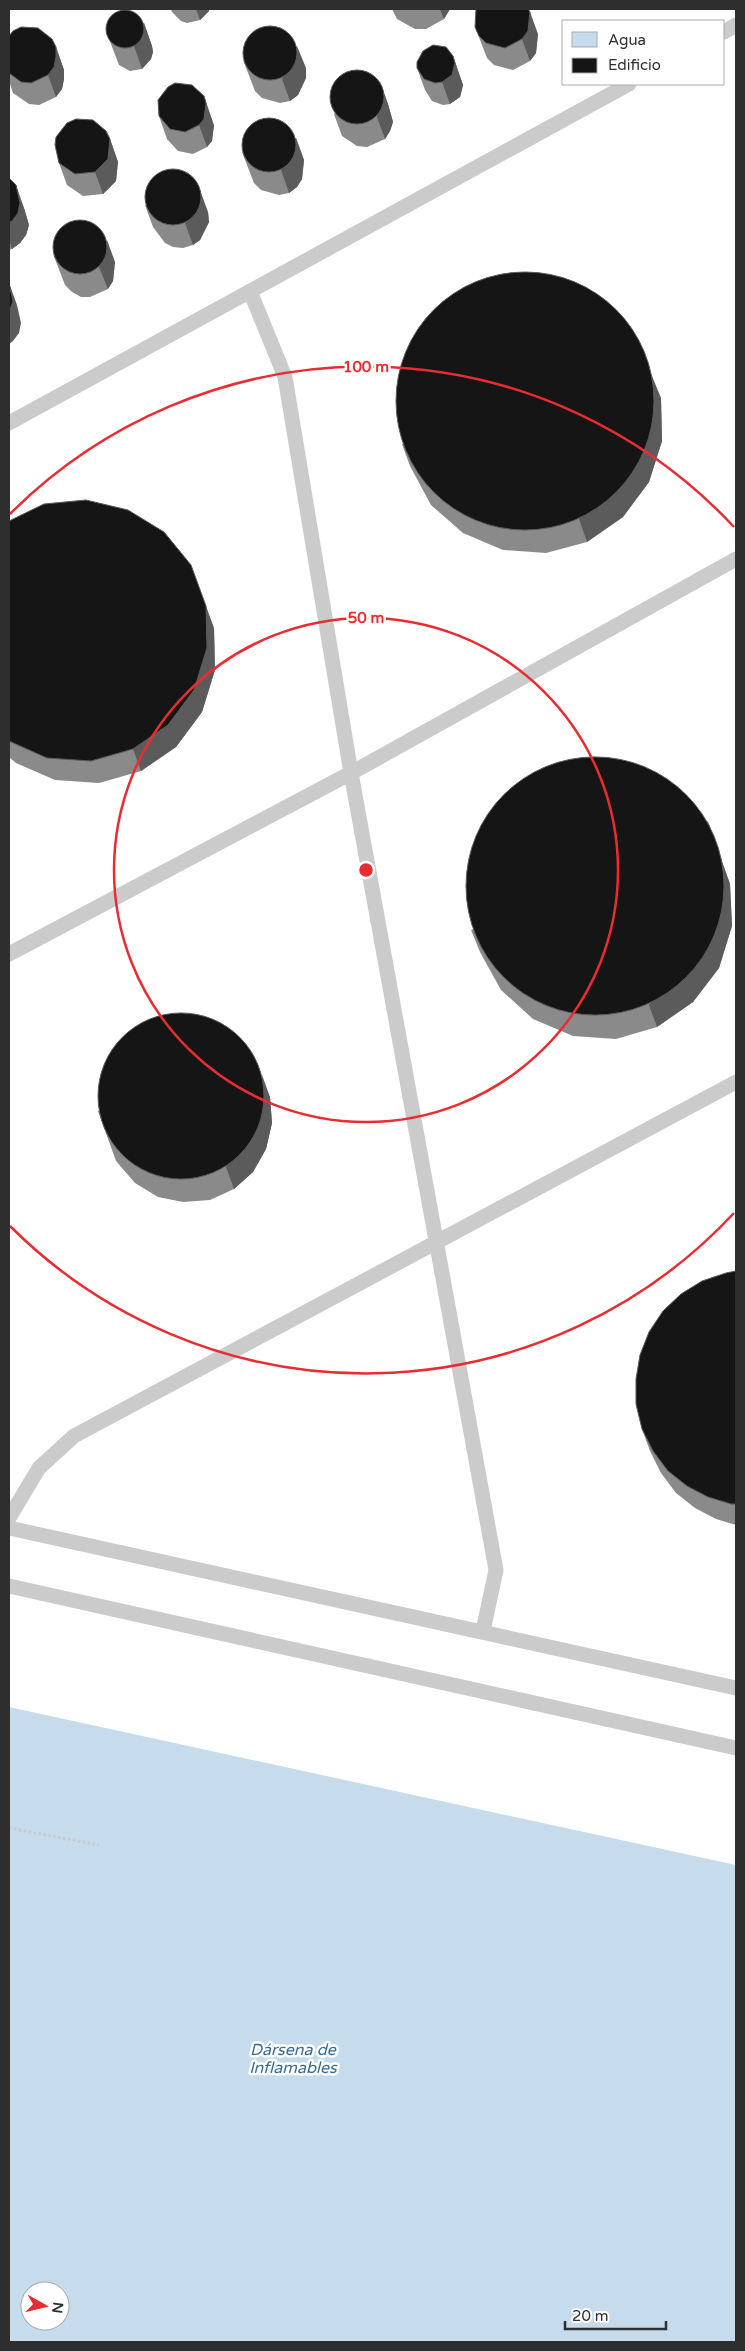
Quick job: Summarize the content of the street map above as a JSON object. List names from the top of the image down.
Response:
{
  "water": ["Dársena de Inflamables"],
  "legend": ["Agua", "Edificio"],
  "scale_bar": "20 m",
  "north": "right",
  "rings": ["100 m", "50 m"]
}
